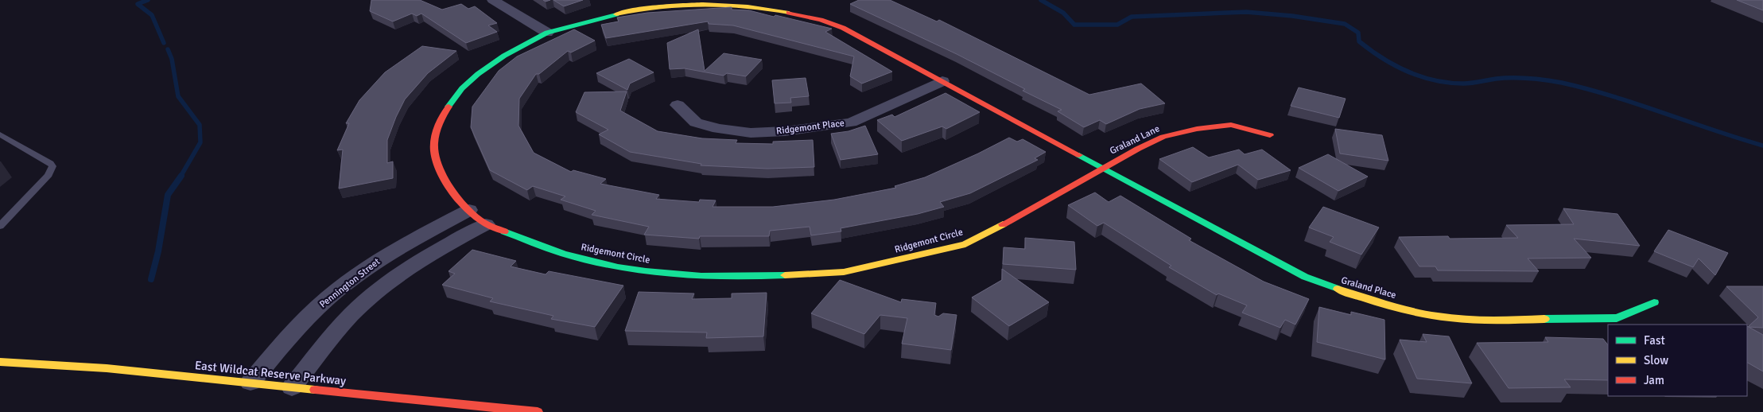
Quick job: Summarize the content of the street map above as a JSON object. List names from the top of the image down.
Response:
{
  "streets": {
    "street": [
      "Ridgemont Place",
      "Graland Lane",
      "Ridgemont Circle",
      "Pennington Street",
      "Graland Place",
      "East Wildcat Reserve Parkway"
    ]
  },
  "crossings": [
    ["Ridgemont Place", "Ridgemont Circle"],
    ["Graland Lane", "Ridgemont Circle"],
    ["Graland Lane", "Graland Place"],
    ["Ridgemont Circle", "Pennington Street"],
    ["Ridgemont Circle", "Graland Place"],
    ["Pennington Street", "East Wildcat Reserve Parkway"]
  ],
  "legend": ["Fast", "Slow", "Jam"]
}
